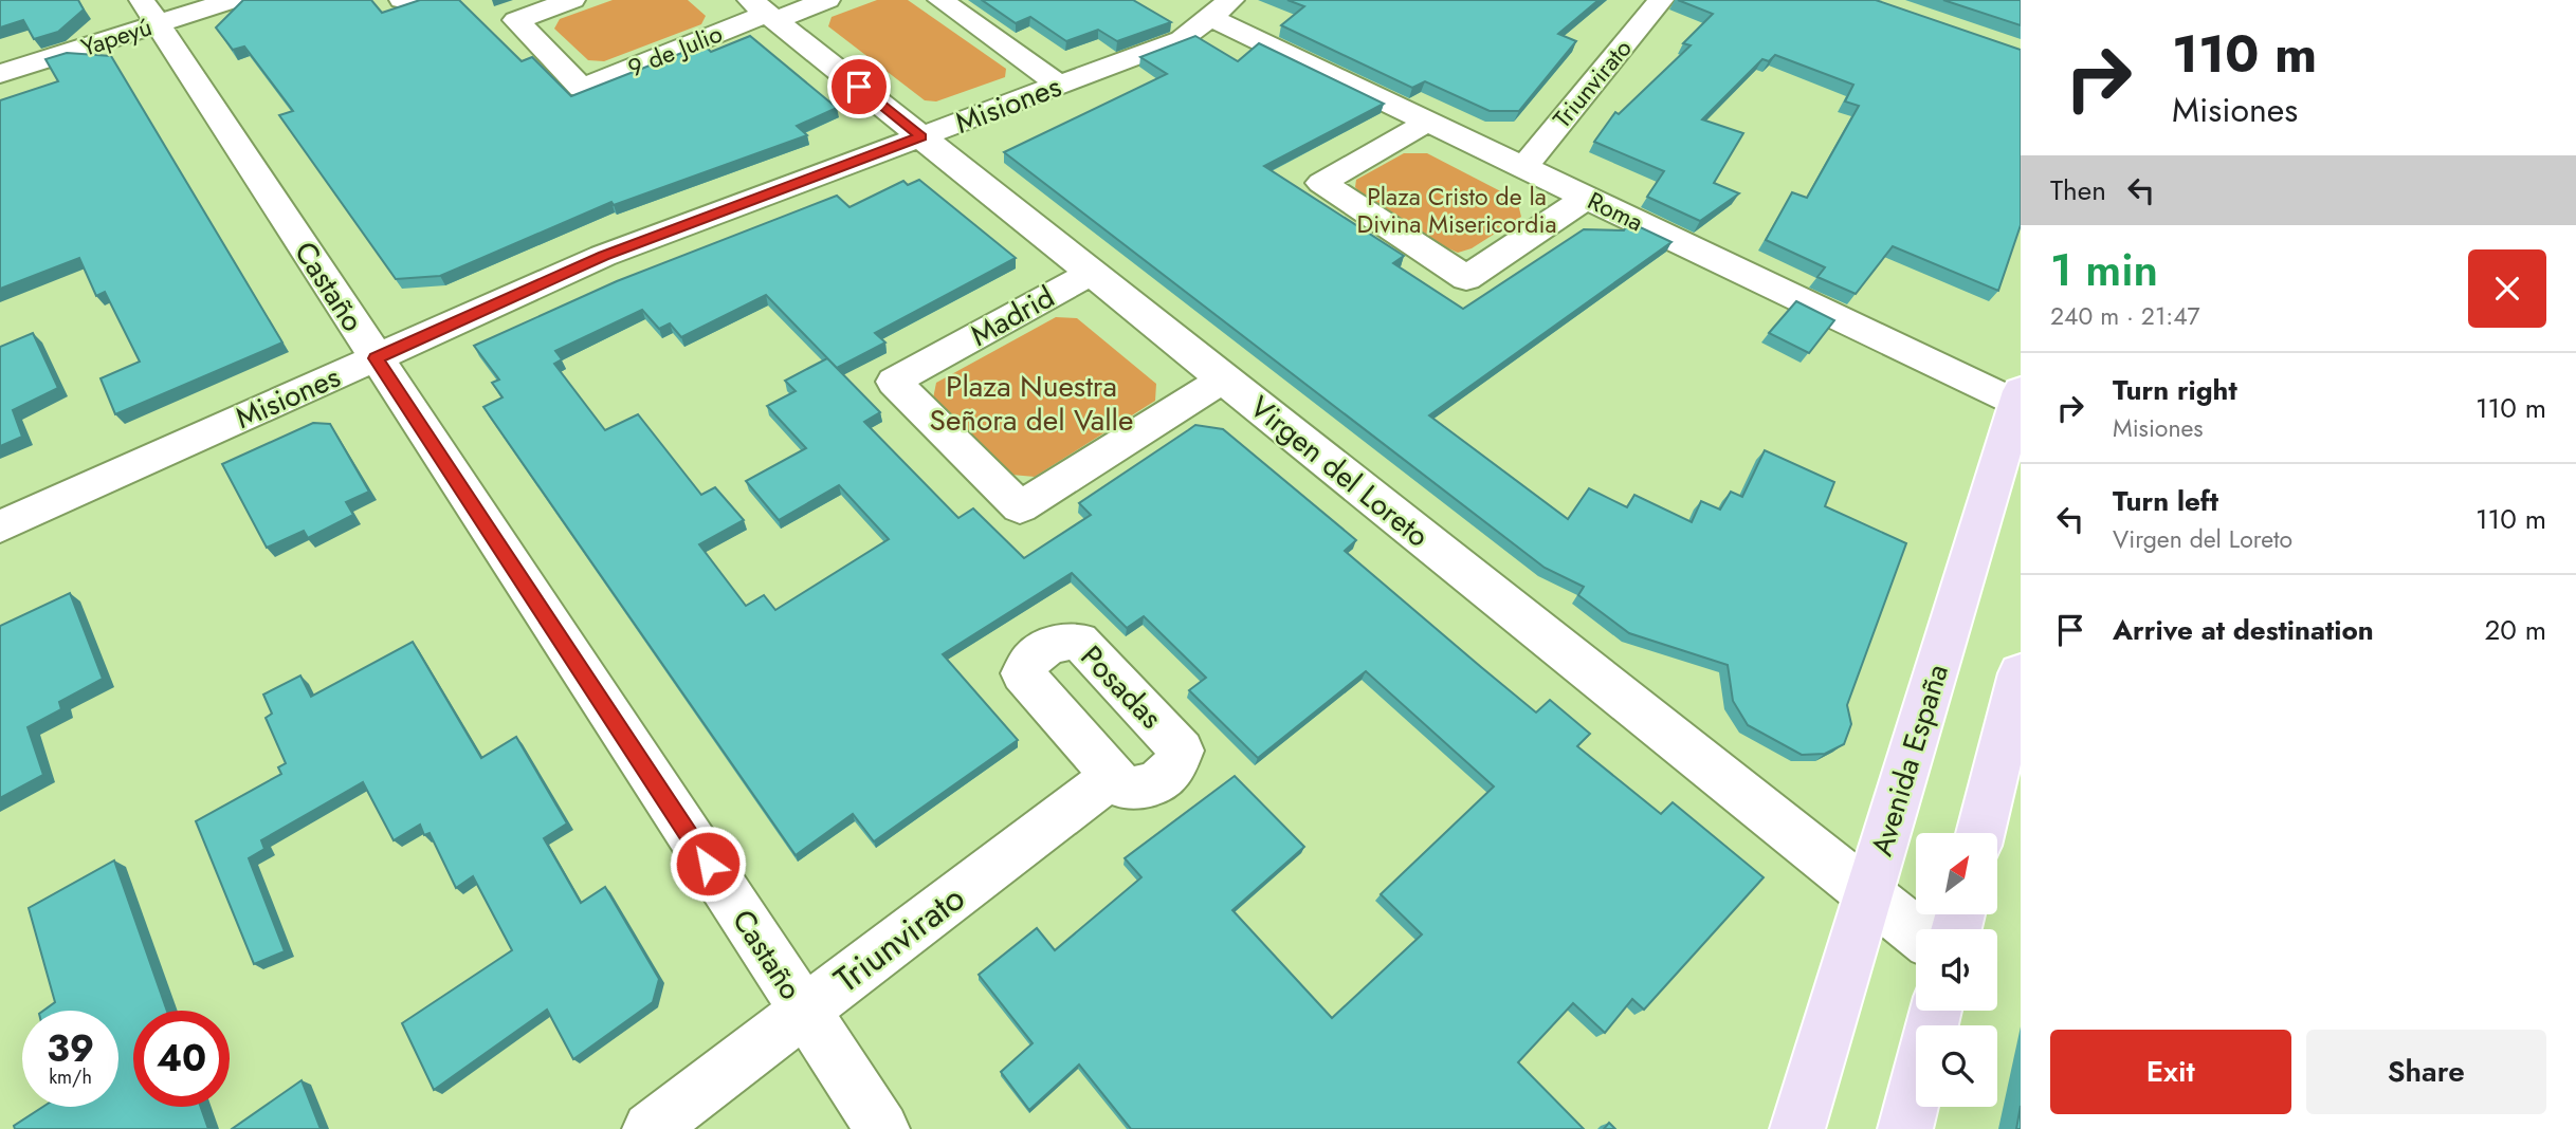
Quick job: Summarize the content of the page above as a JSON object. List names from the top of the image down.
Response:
{
  "streets": {
    "main road": ["Avenida España"],
    "street": [
      "Yapeyú",
      "9 de Julio",
      "Triunvirato",
      "Misiones",
      "Roma",
      "Castaño",
      "Madrid",
      "Virgen del Loreto"
    ]
  },
  "crossings": [
    ["Yapeyú", "Castaño"],
    ["9 de Julio", "Virgen del Loreto"],
    ["Triunvirato", "Roma"],
    ["Triunvirato", "Castaño"],
    ["Misiones", "Roma"],
    ["Misiones", "Castaño"],
    ["Misiones", "Virgen del Loreto"],
    ["Roma", "Avenida España"],
    ["Madrid", "Virgen del Loreto"],
    ["Virgen del Loreto", "Avenida España"]
  ],
  "parks": ["Plaza Cristo de la Divina Misericordia", "Plaza Nuestra Señora del Valle"],
  "north": "top right",
  "page": {
    "turn": ["110 m", "Misiones"],
    "then": "Then",
    "heading": ["1 min", "240 m · 21:47"],
    "list": [
      {
        "name": "Turn right",
        "note": "Misiones",
        "value": "110 m"
      },
      {
        "name": "Turn left",
        "note": "Virgen del Loreto",
        "value": "110 m"
      },
      {
        "name": "Arrive at destination",
        "value": "20 m"
      }
    ],
    "speed": "39 km/h",
    "limit": "40",
    "buttons": ["Exit", "Share"]
  }
}
